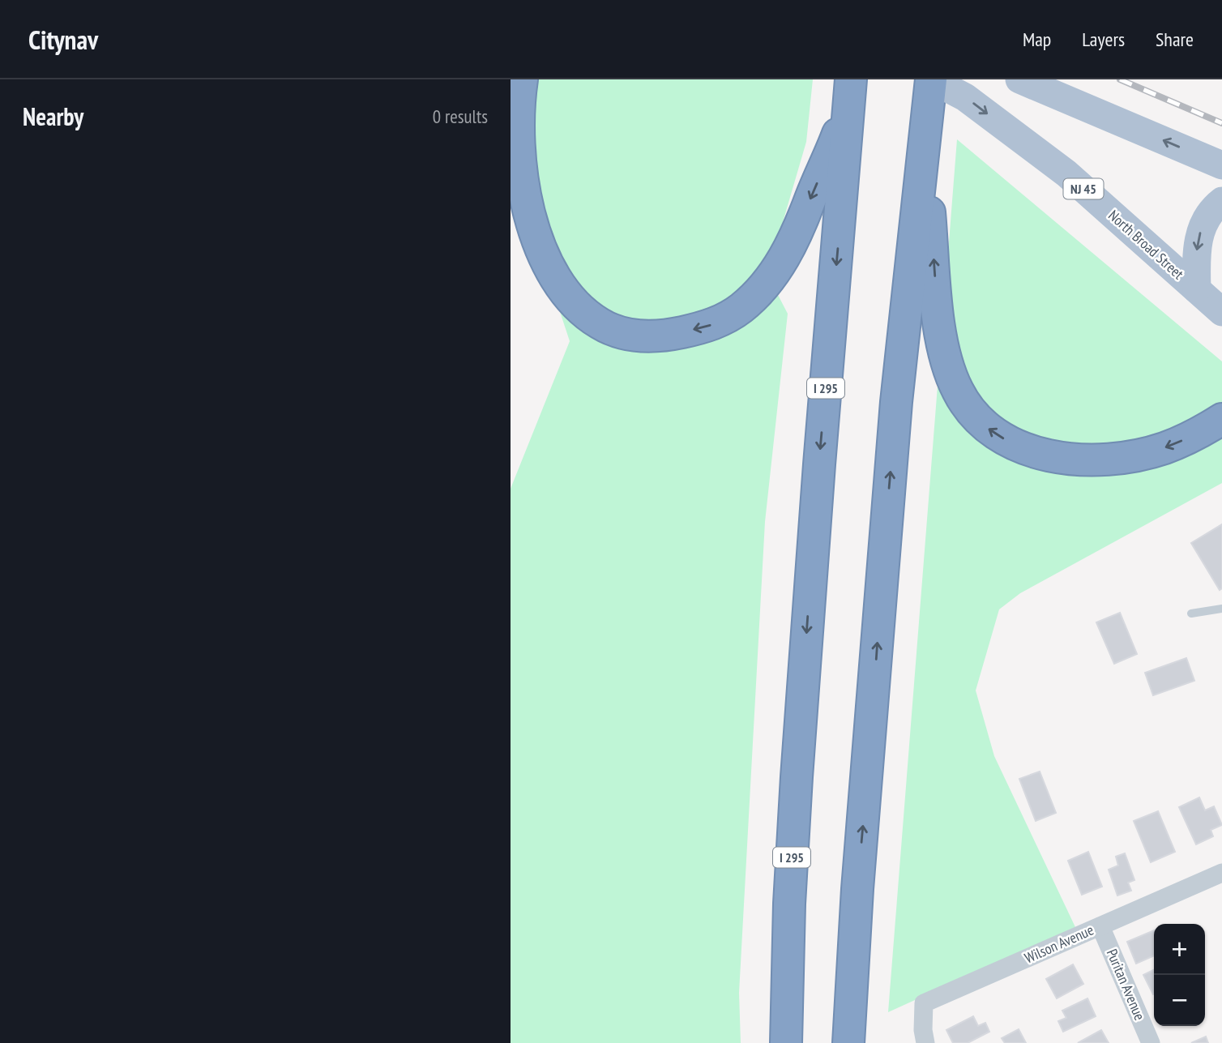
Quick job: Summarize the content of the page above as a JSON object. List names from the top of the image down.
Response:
{
  "streets": {
    "highway": ["I 295"],
    "main road": ["NJ 45", "North Broad Street"],
    "street": ["Wilson Avenue", "Puritan Avenue"]
  },
  "crossings": [
    ["Wilson Avenue", "Puritan Avenue"]
  ],
  "page": {
    "header": "Citynav",
    "nav": ["Map", "Layers", "Share"],
    "heading": ["Nearby", "0 results"],
    "map_buttons": ["+", "−"]
  }
}
